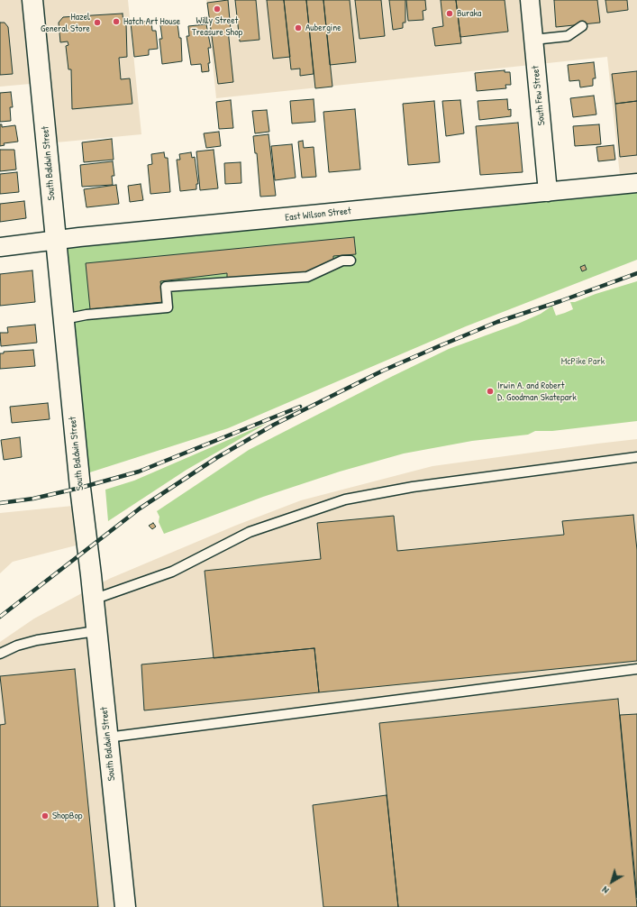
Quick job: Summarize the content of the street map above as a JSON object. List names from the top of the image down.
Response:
{
  "streets": {
    "street": ["South Few Street", "South Baldwin Street", "East Wilson Street"]
  },
  "crossings": [
    ["South Few Street", "East Wilson Street"],
    ["South Baldwin Street", "East Wilson Street"]
  ],
  "parks": ["McPike Park"],
  "places": [
    "Willy Street Treasure Shop",
    "Buraka",
    "Hatch Art House",
    "Hazel General Store",
    "Aubergine",
    "Irwin A. and Robert D. Goodman Skatepark",
    "ShopBop"
  ],
  "north": "bottom left"
}
